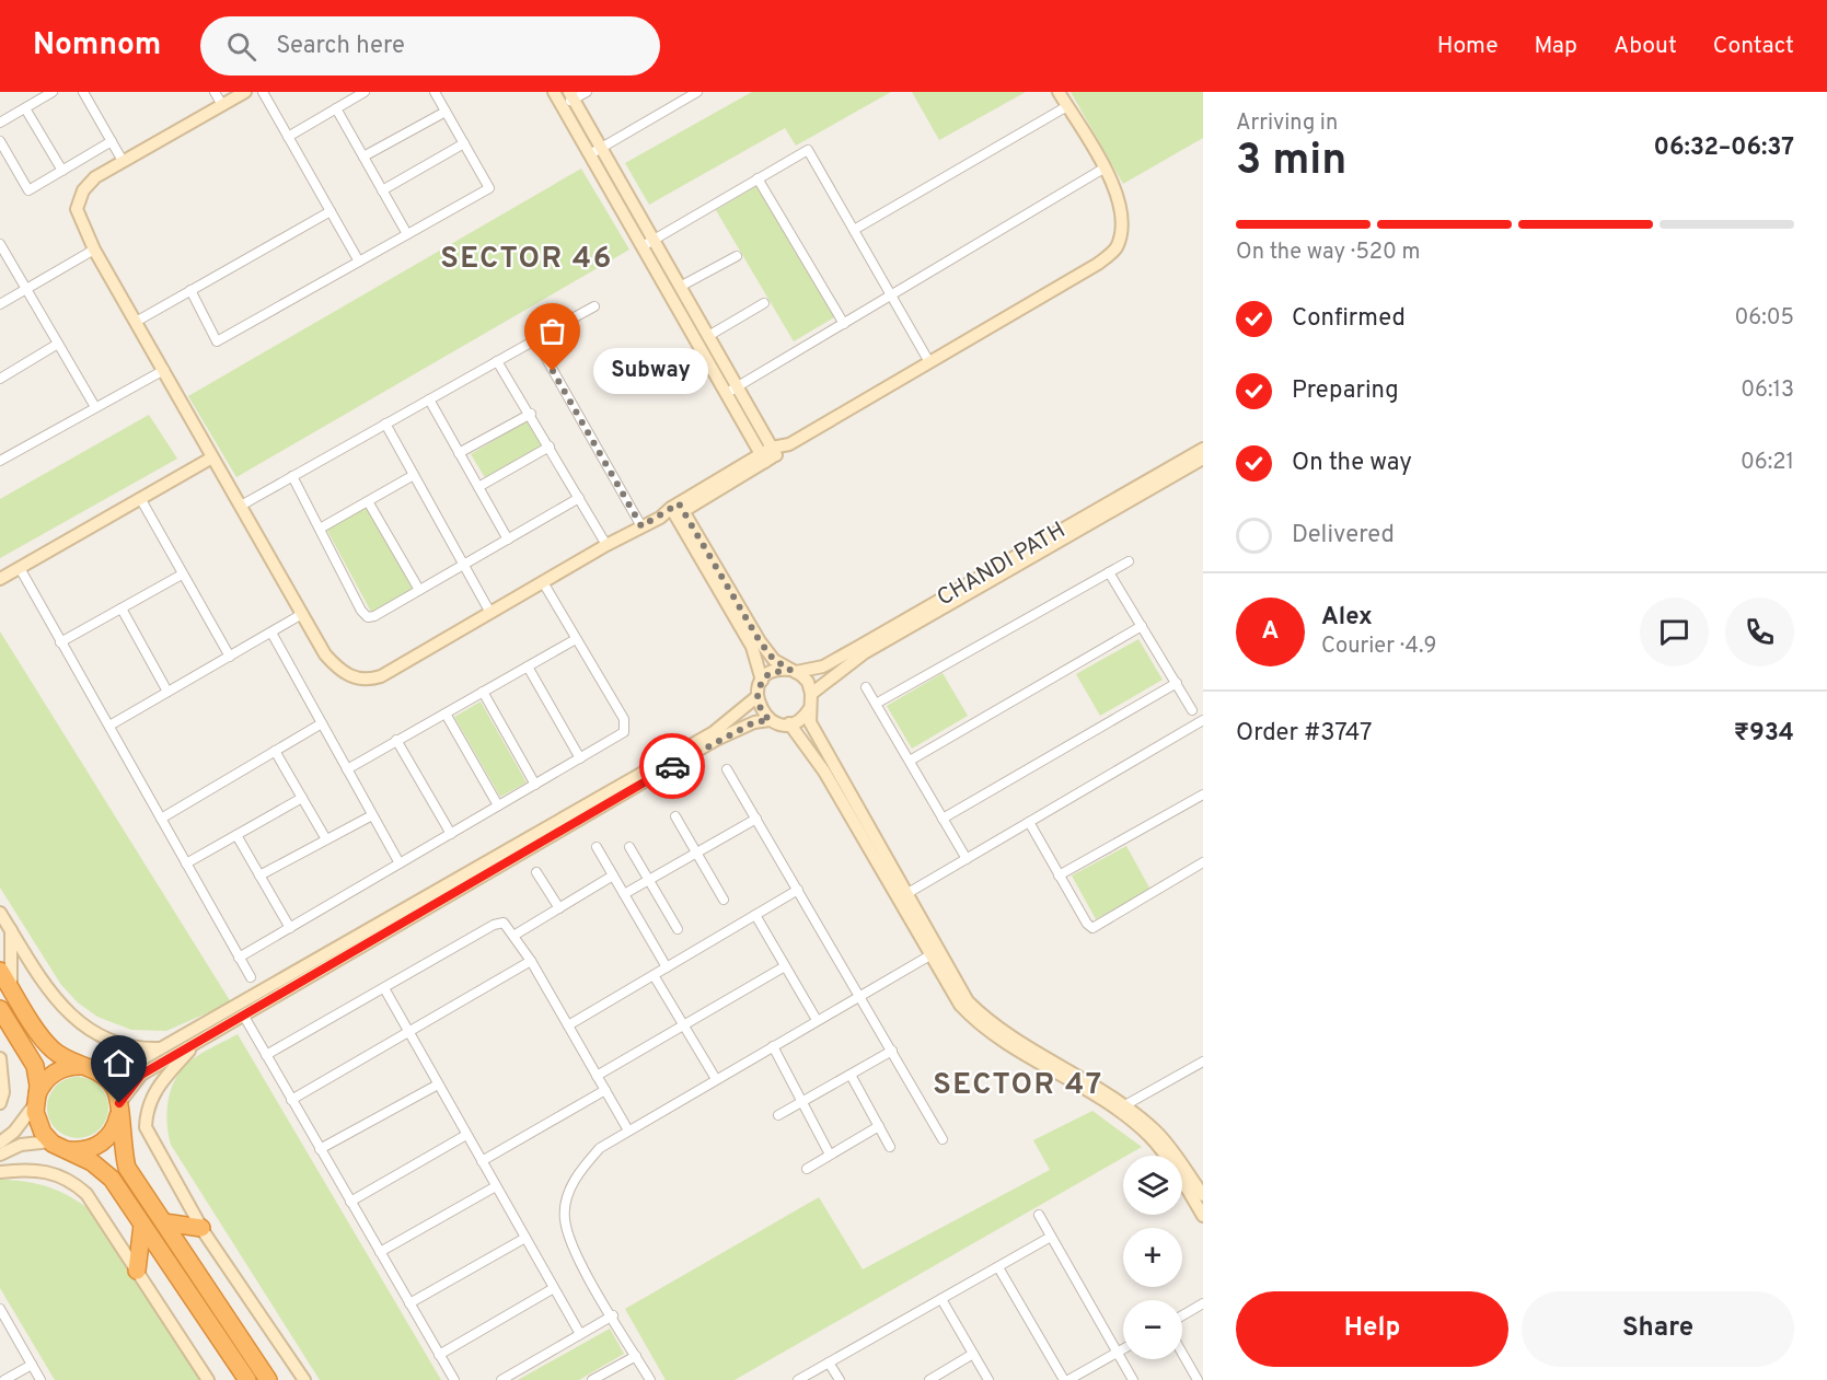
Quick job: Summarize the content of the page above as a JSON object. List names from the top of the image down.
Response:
{
  "streets": {
    "street": ["CHANDI PATH"]
  },
  "districts": ["SECTOR 46", "SECTOR 47"],
  "places": ["Subway"],
  "page": {
    "header": "Nomnom",
    "search": "Search here",
    "nav": [
      "Home",
      "Map",
      "About",
      "Contact"
    ],
    "heading": ["3 min", "Arriving in", "06:32–06:37"],
    "panel": [
      "Alex",
      "Courier · 4.9",
      "Order #3747",
      "₹934"
    ],
    "bar": "On the way · 520 m",
    "list": [
      ["Confirmed", "06:05"],
      ["Preparing", "06:13"],
      ["On the way", "06:21"],
      "Delivered"
    ],
    "bubble": "Subway",
    "round": "A",
    "map_buttons": ["+", "−"],
    "buttons": ["Help", "Share"]
  }
}
